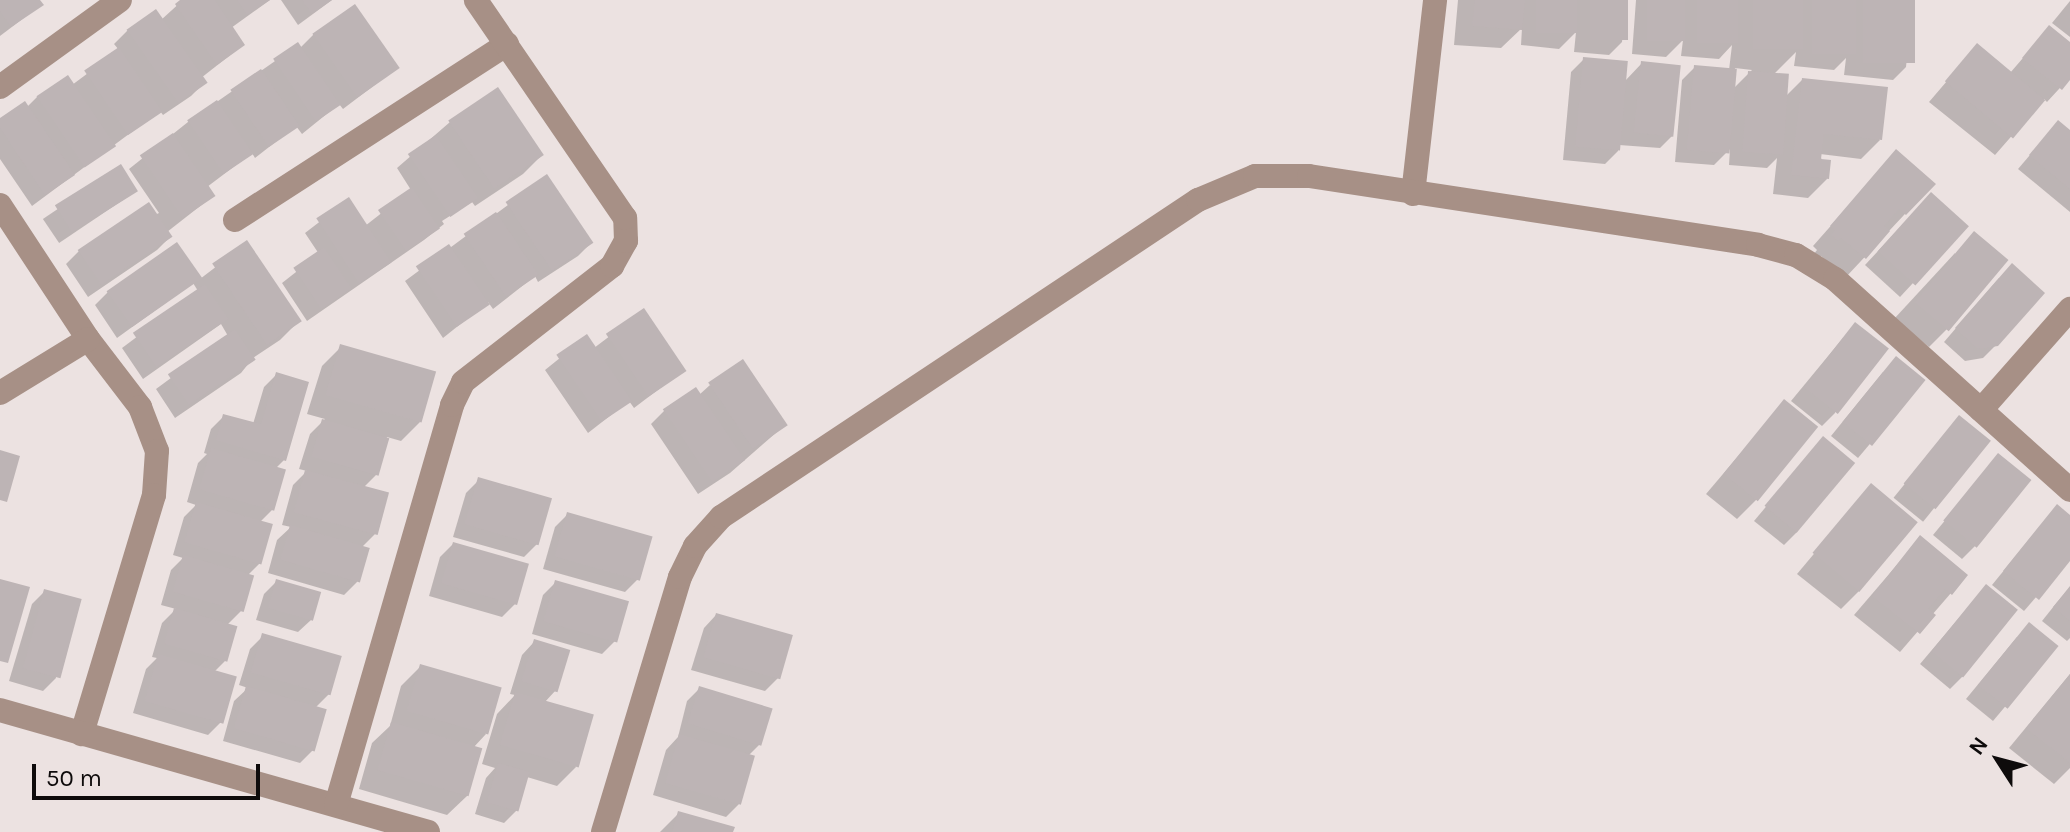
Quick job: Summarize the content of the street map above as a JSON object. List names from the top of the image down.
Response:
{
  "scale_bar": "50 m",
  "north": "top left"
}
